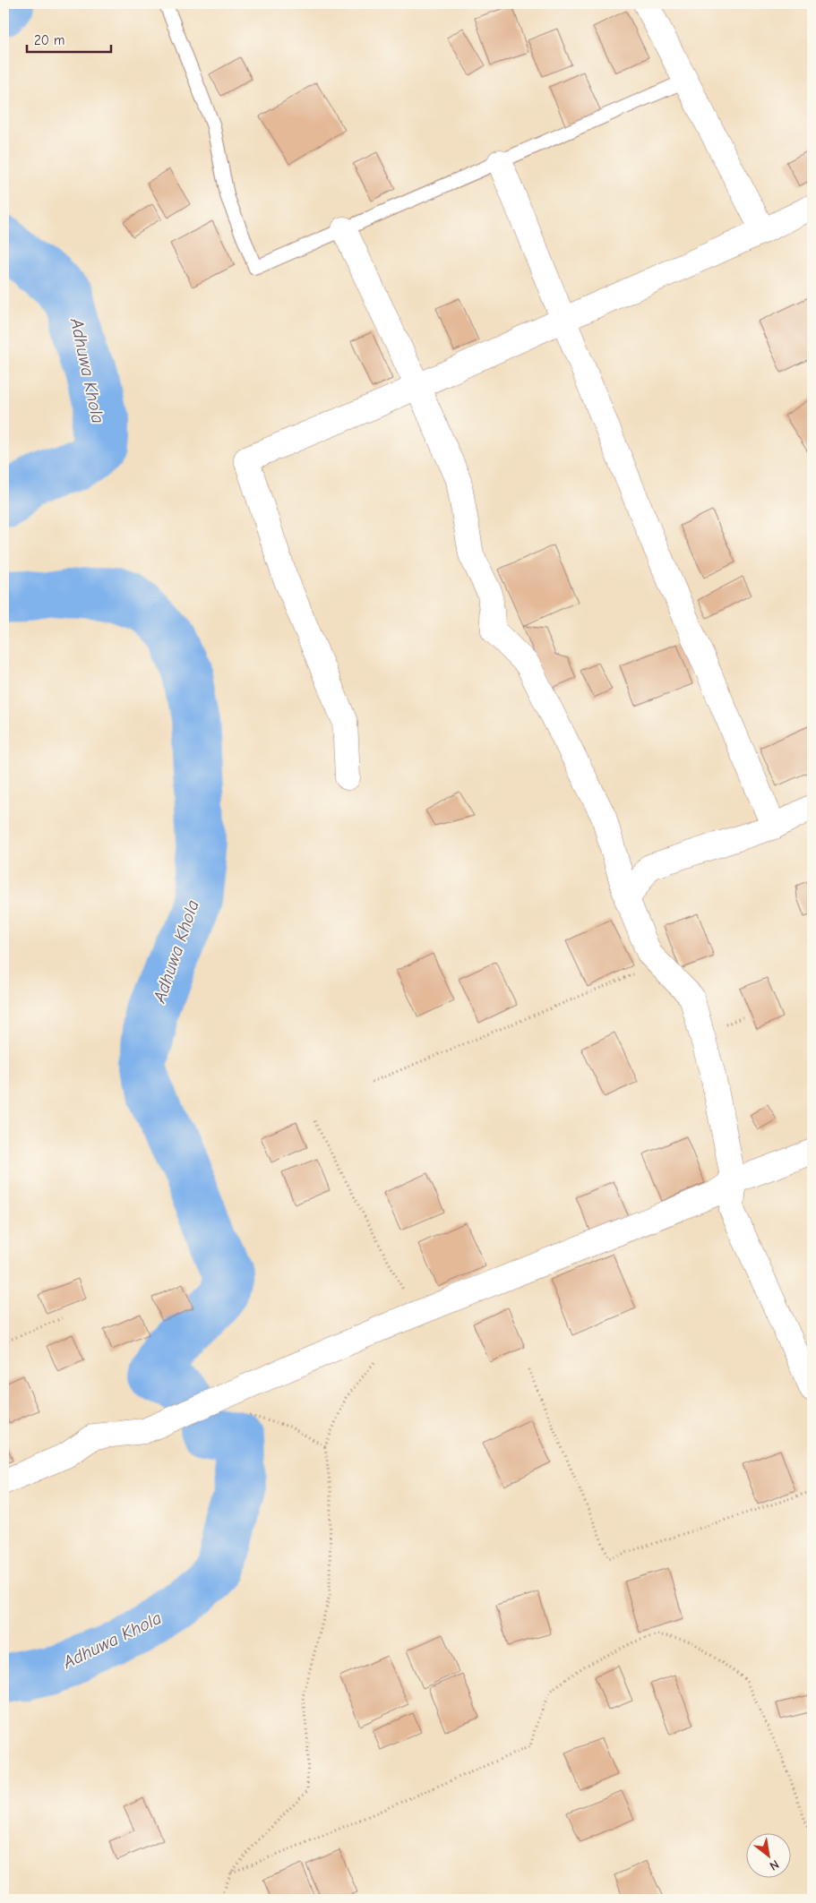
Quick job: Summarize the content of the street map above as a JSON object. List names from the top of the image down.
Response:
{
  "water": ["Adhuwa Khola"],
  "scale_bar": "20 m",
  "north": "bottom right"
}
